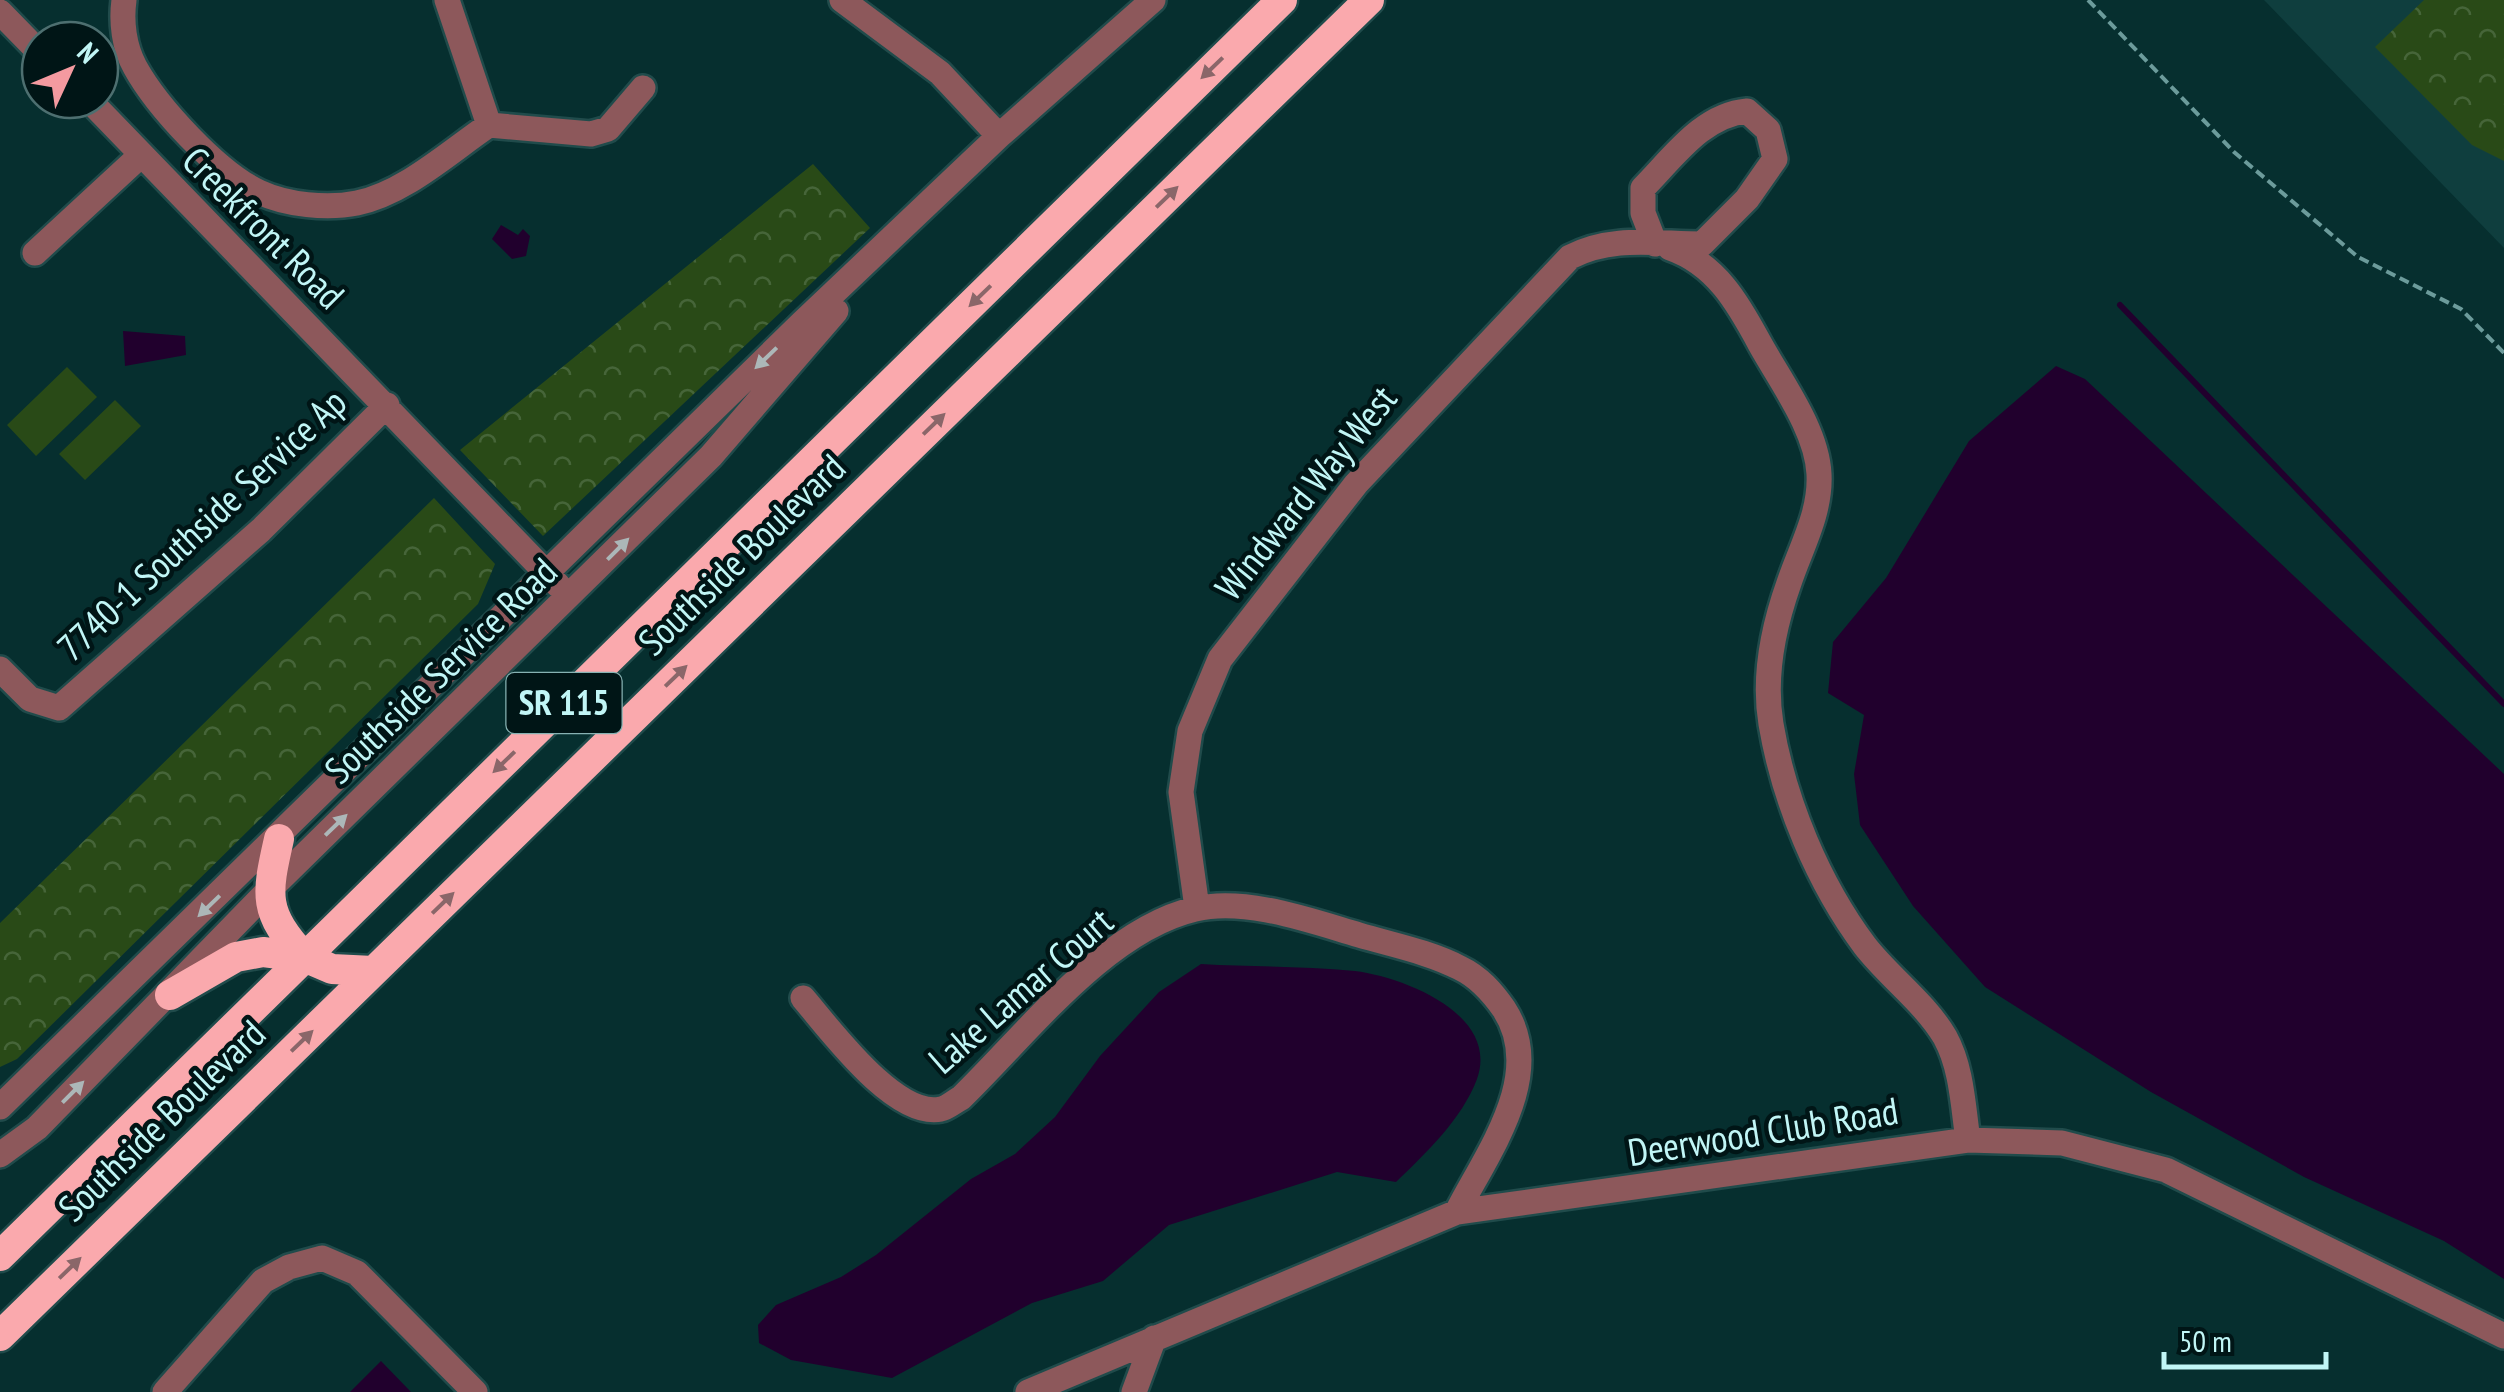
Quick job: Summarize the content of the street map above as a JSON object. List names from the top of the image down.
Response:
{
  "streets": {
    "highway": ["Southside Boulevard", "SR 115"],
    "street": [
      "Creekfront Road",
      "Windward Way West",
      "7740-1 Southside Service Ap",
      "Southside Service Road",
      "Lake Lamar Court",
      "Deerwood Club Road"
    ]
  },
  "crossings": [
    ["Creekfront Road", "7740-1 Southside Service Ap"],
    ["Windward Way West", "Lake Lamar Court"],
    ["7740-1 Southside Service Ap", "Southside Service Road"],
    ["Lake Lamar Court", "Deerwood Club Road"]
  ],
  "scale_bar": "50 m",
  "north": "top right"
}
